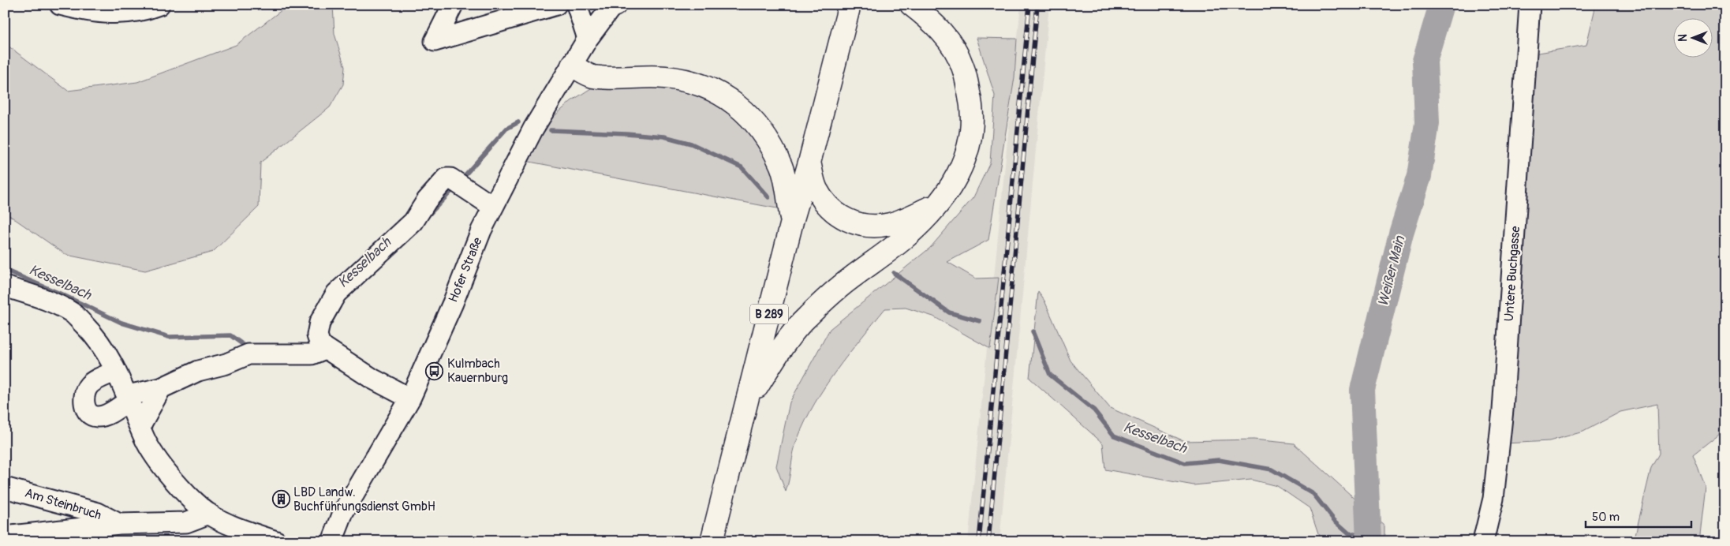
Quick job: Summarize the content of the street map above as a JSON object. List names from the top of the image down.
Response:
{
  "streets": {
    "highway": ["B 289"],
    "street": ["Hofer Straße", "Untere Buchgasse", "Am Steinbruch"]
  },
  "water": ["Kesselbach", "Weißer Main"],
  "places": {
    "bus stop": ["Kulmbach Kauernburg"],
    "building": ["LBD Landw. Buchführungsdienst GmbH"]
  },
  "scale_bar": "50 m",
  "north": "left"
}
